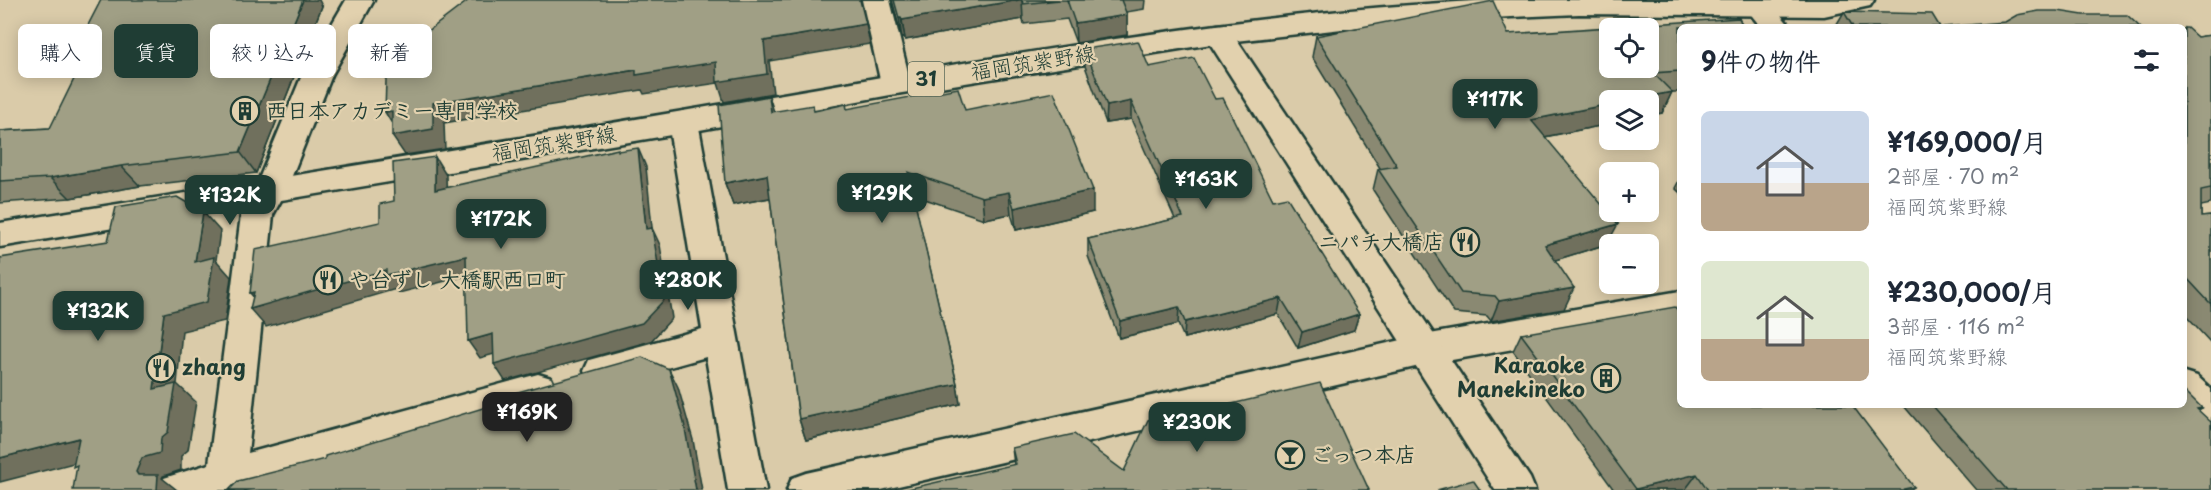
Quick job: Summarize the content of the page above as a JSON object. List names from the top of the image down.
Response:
{
  "streets": {
    "street": ["福岡筑紫野線", "31"]
  },
  "places": {
    "building": ["西日本アカデミー専門学校", "Karaoke Manekineko"],
    "restaurant": ["ニパチ大橋店", "や台ずし 大橋駅西口町", "zhang"],
    "bar": ["ごっつ本店"]
  },
  "page": {
    "map_buttons": ["+", "−"],
    "chip": [
      "購入",
      "賃貸",
      "絞り込み",
      "新着"
    ],
    "heading": "9件の物件",
    "price": [
      "¥117K",
      "¥163K",
      "¥129K",
      "¥132K",
      "¥172K",
      "¥280K",
      "¥132K",
      "¥169K",
      "¥230K"
    ],
    "list": [
      {
        "name": "¥169,000/月",
        "note": "2部屋 · 70 m² · 福岡筑紫野線"
      },
      {
        "name": "¥230,000/月",
        "note": "3部屋 · 116 m² · 福岡筑紫野線"
      }
    ]
  }
}
